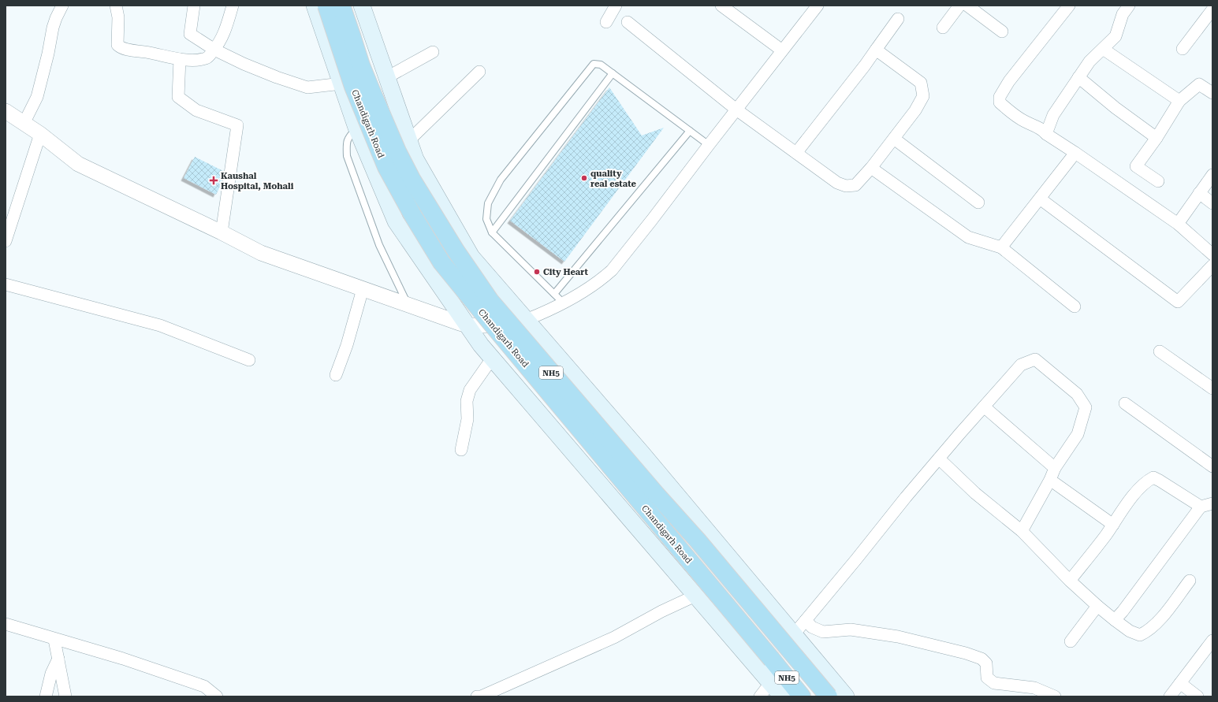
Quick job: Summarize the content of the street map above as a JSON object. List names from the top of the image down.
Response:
{
  "streets": {
    "highway": ["Chandigarh Road", "NH5"]
  },
  "places": {
    "other": ["quality real estate", "City Heart"],
    "health": ["Kaushal Hospital, Mohali"]
  }
}
